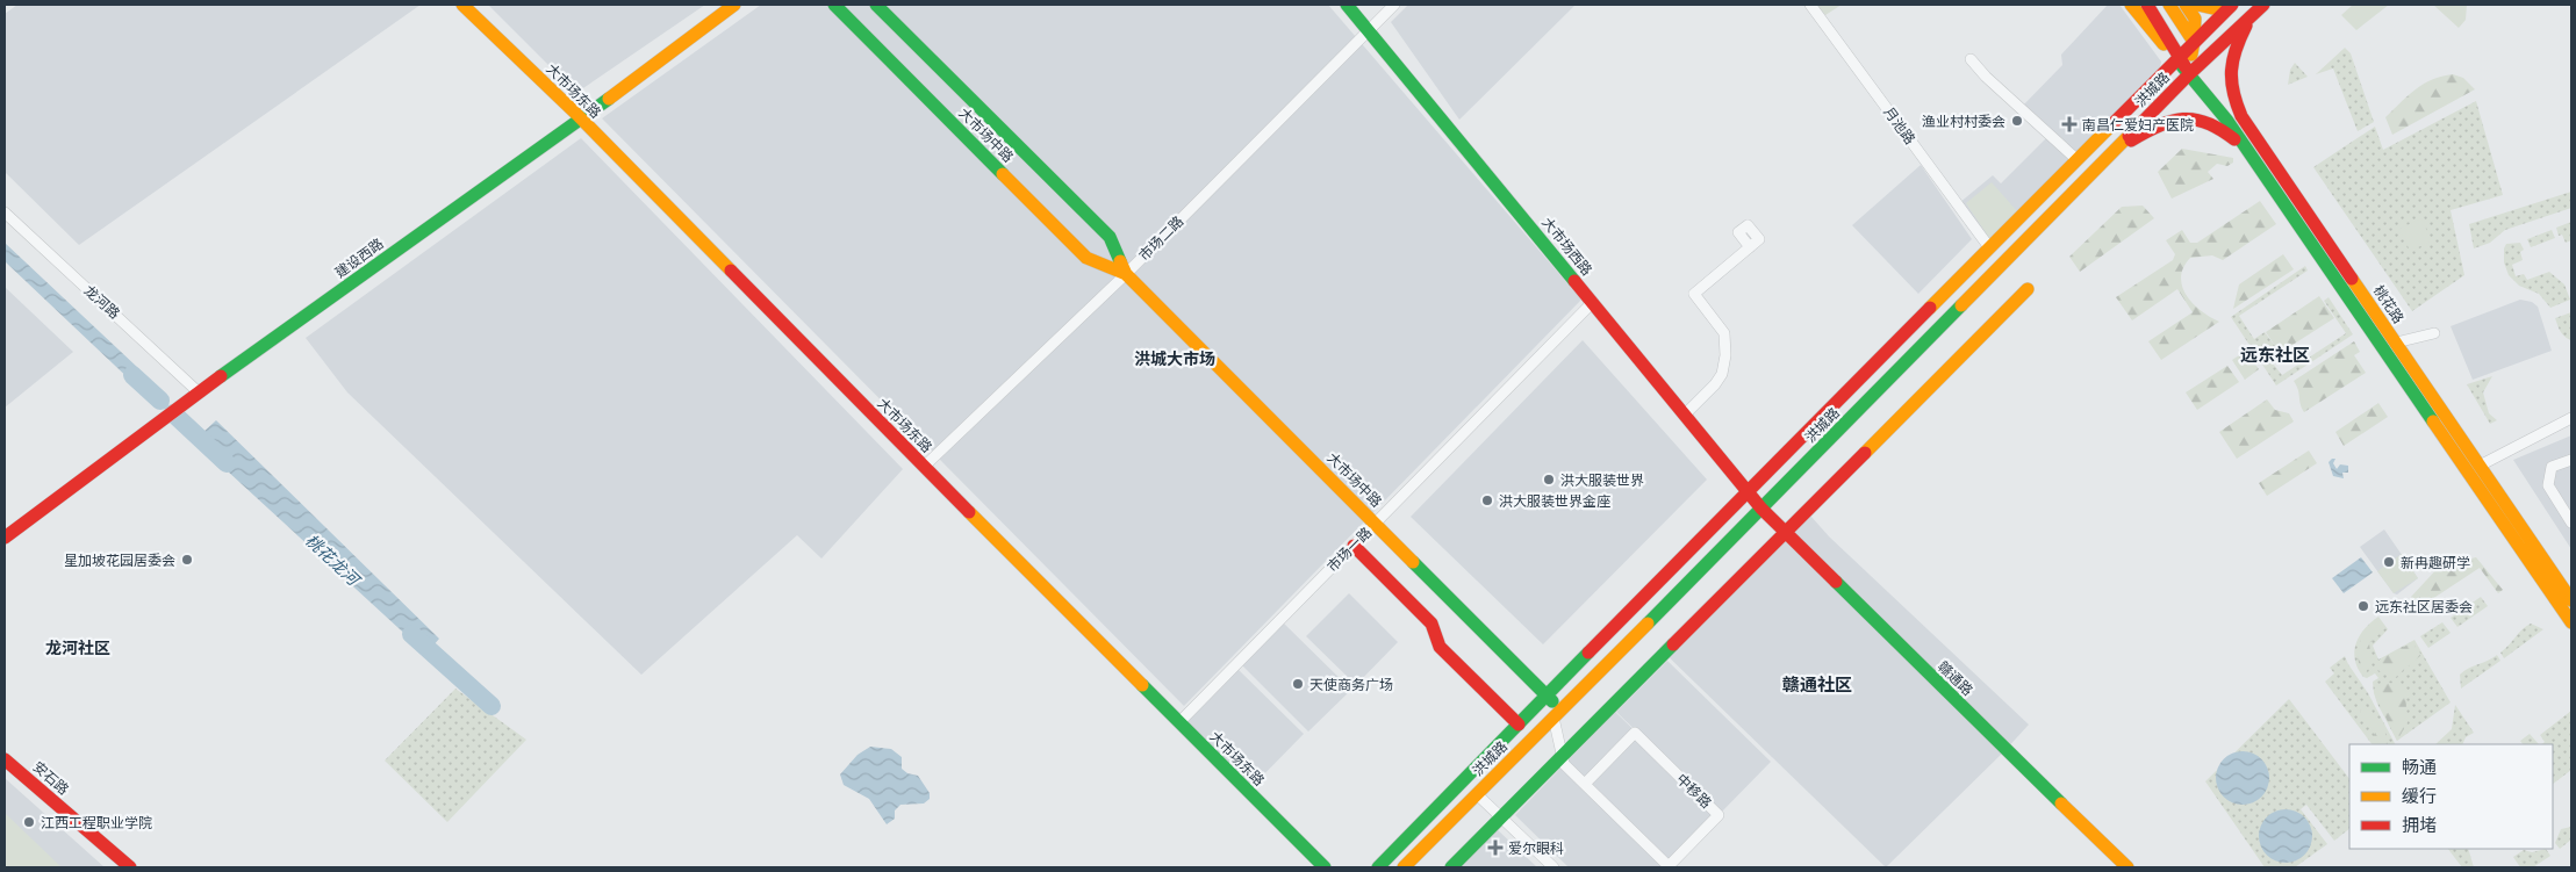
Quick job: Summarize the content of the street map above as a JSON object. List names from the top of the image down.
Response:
{
  "streets": {
    "main road": [
      "洪城路",
      "大市场东路",
      "大市场中路",
      "大市场西路",
      "建设西路",
      "桃花路",
      "赣通路",
      "安石路"
    ],
    "street": [
      "月池路",
      "市场二路",
      "龙河路",
      "市场一路",
      "中移路"
    ]
  },
  "crossings": [
    ["洪城路", "月池路"],
    ["洪城路", "大市场中路"],
    ["洪城路", "大市场西路"],
    ["洪城路", "桃花路"],
    ["洪城路", "赣通路"],
    ["洪城路", "中移路"],
    ["大市场东路", "市场二路"],
    ["大市场东路", "建设西路"],
    ["大市场东路", "市场一路"],
    ["大市场中路", "市场二路"],
    ["大市场中路", "市场一路"],
    ["大市场中路", "中移路"],
    ["市场二路", "大市场西路"],
    ["大市场西路", "市场一路"],
    ["大市场西路", "赣通路"],
    ["建设西路", "龙河路"]
  ],
  "districts": [
    "远东社区",
    "洪城大市场",
    "龙河社区",
    "赣通社区"
  ],
  "water": ["桃花龙河"],
  "places": {
    "other": [
      "渔业村村委会",
      "洪大服装世界",
      "洪大服装世界金座",
      "星加坡花园居委会",
      "新冉趣研学",
      "远东社区居委会",
      "天使商务广场",
      "江西工程职业学院"
    ],
    "health": ["南昌仁爱妇产医院", "爱尔眼科"]
  },
  "legend": ["畅通", "缓行", "拥堵"]
}
